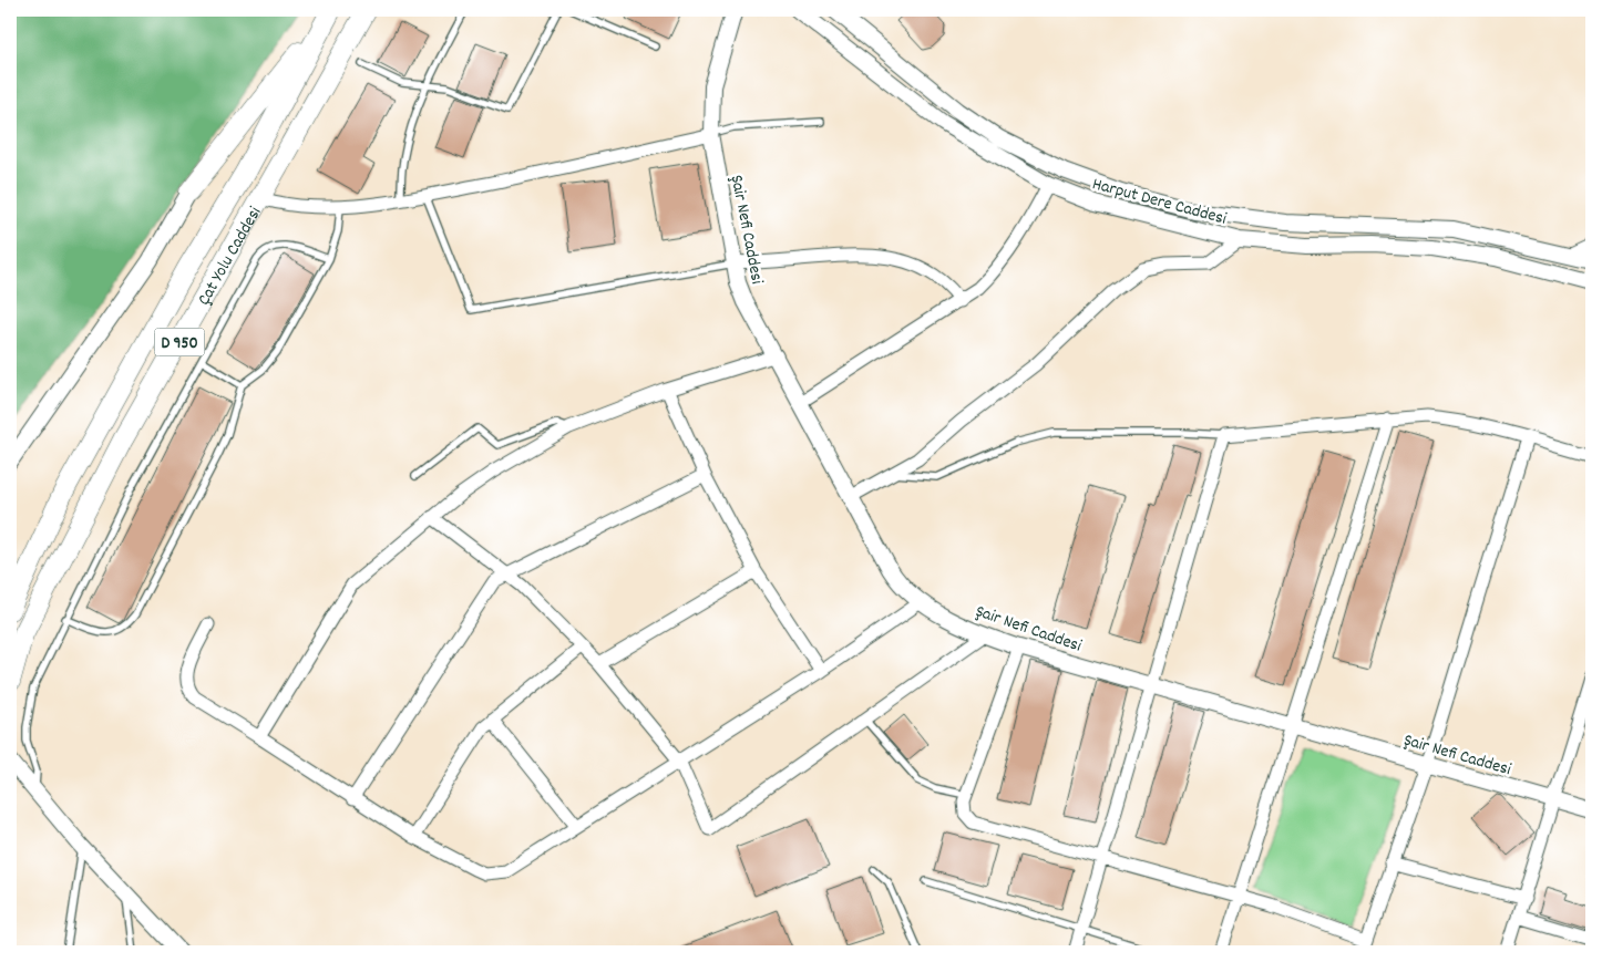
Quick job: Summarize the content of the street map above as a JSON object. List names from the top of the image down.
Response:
{
  "streets": {
    "highway": ["Çat Yolu Caddesi", "D 950"],
    "street": ["Harput Dere Caddesi", "Şair Nefi Caddesi"]
  }
}
